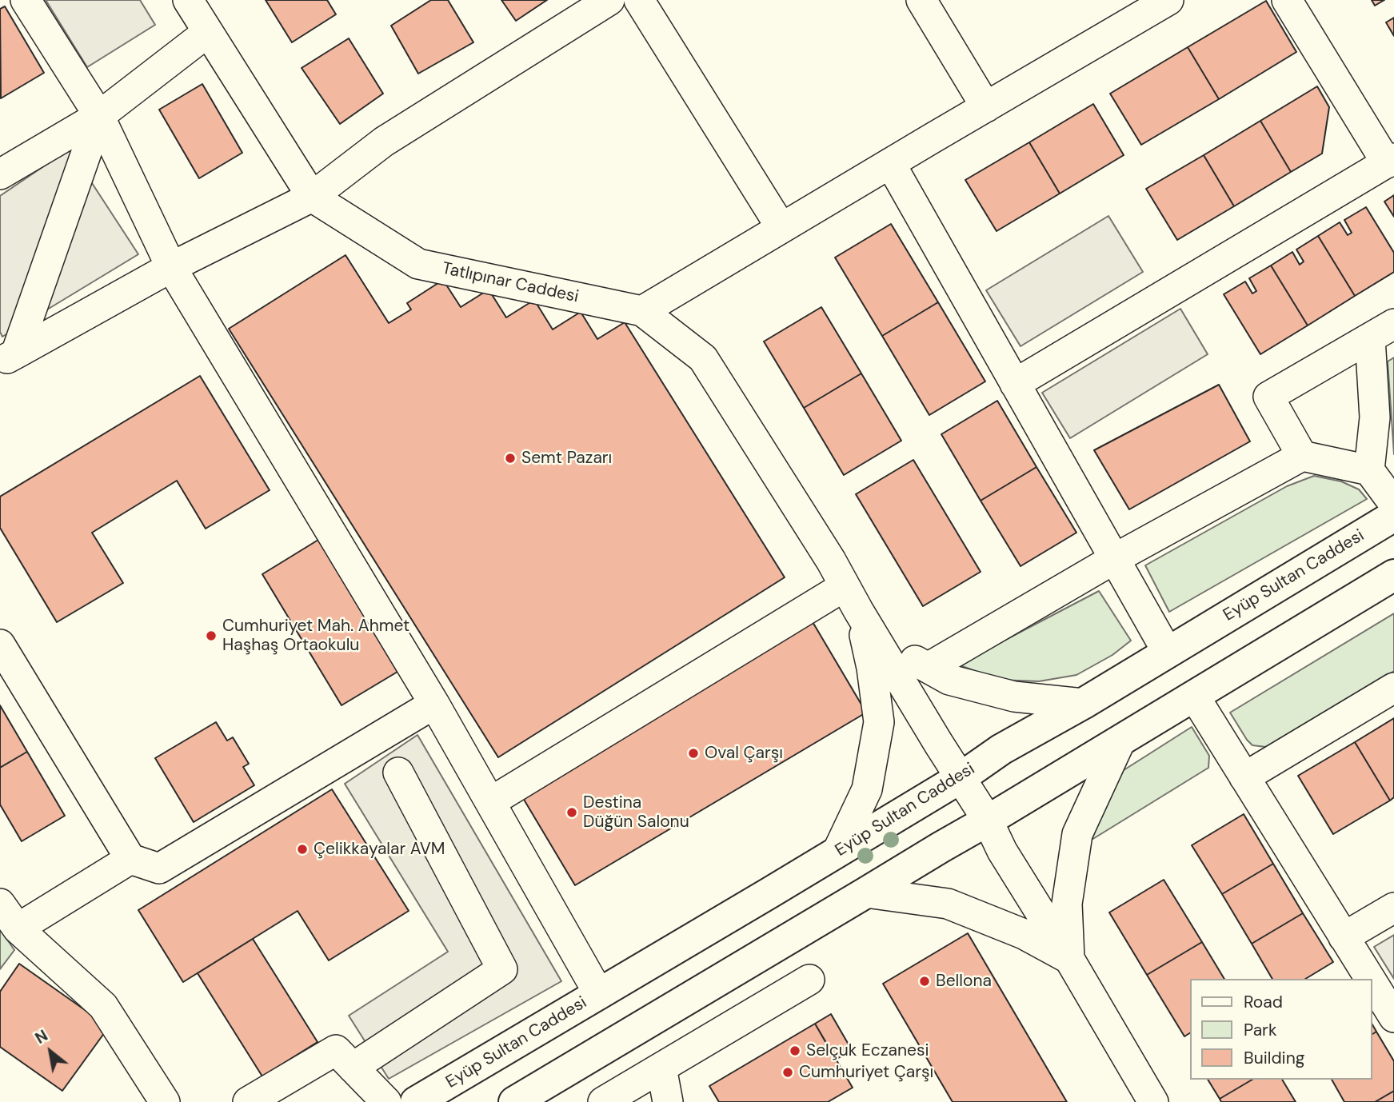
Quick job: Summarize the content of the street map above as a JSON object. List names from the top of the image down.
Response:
{
  "streets": {
    "main road": ["Eyüp Sultan Caddesi"],
    "street": ["Tatlıpınar Caddesi"]
  },
  "places": [
    "Semt Pazarı",
    "Cumhuriyet Mah. Ahmet Haşhaş Ortaokulu",
    "Oval Çarşı",
    "Destina Düğün Salonu",
    "Çelikkayalar AVM",
    "Bellona",
    "Selçuk Eczanesi",
    "Cumhuriyet Çarşı"
  ],
  "legend": ["Road", "Park", "Building"],
  "north": "top left"
}
